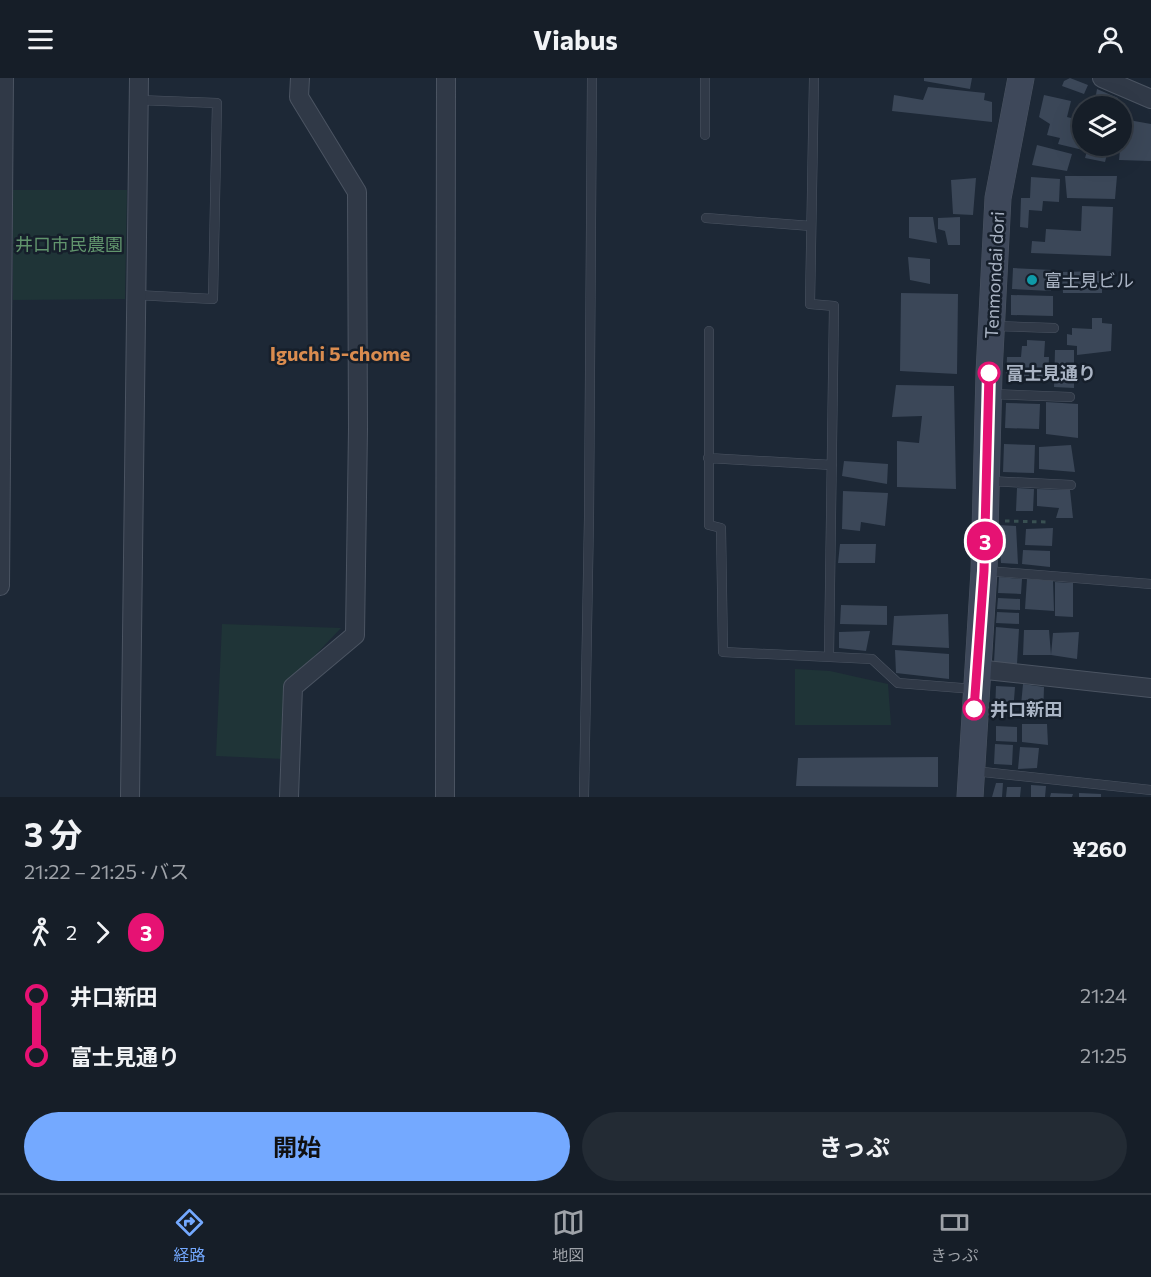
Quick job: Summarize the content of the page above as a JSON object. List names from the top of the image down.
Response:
{
  "streets": {
    "main road": ["Tenmondai dori"]
  },
  "districts": ["Iguchi 5-chome"],
  "parks": ["井口市民農園"],
  "places": ["富士見ビル", "富士見通り", "井口新田"],
  "lines": ["bus line 3"],
  "page": {
    "header": "Viabus",
    "on_map": "3",
    "heading": ["3 分", "21:22 – 21:25 · バス", "¥260"],
    "legs": ["2", "3"],
    "list": [
      {
        "name": "井口新田",
        "value": "21:24"
      },
      {
        "name": "富士見通り",
        "value": "21:25"
      }
    ],
    "buttons": ["開始", "きっぷ"],
    "tabs": ["経路", "地図", "きっぷ"]
  }
}
